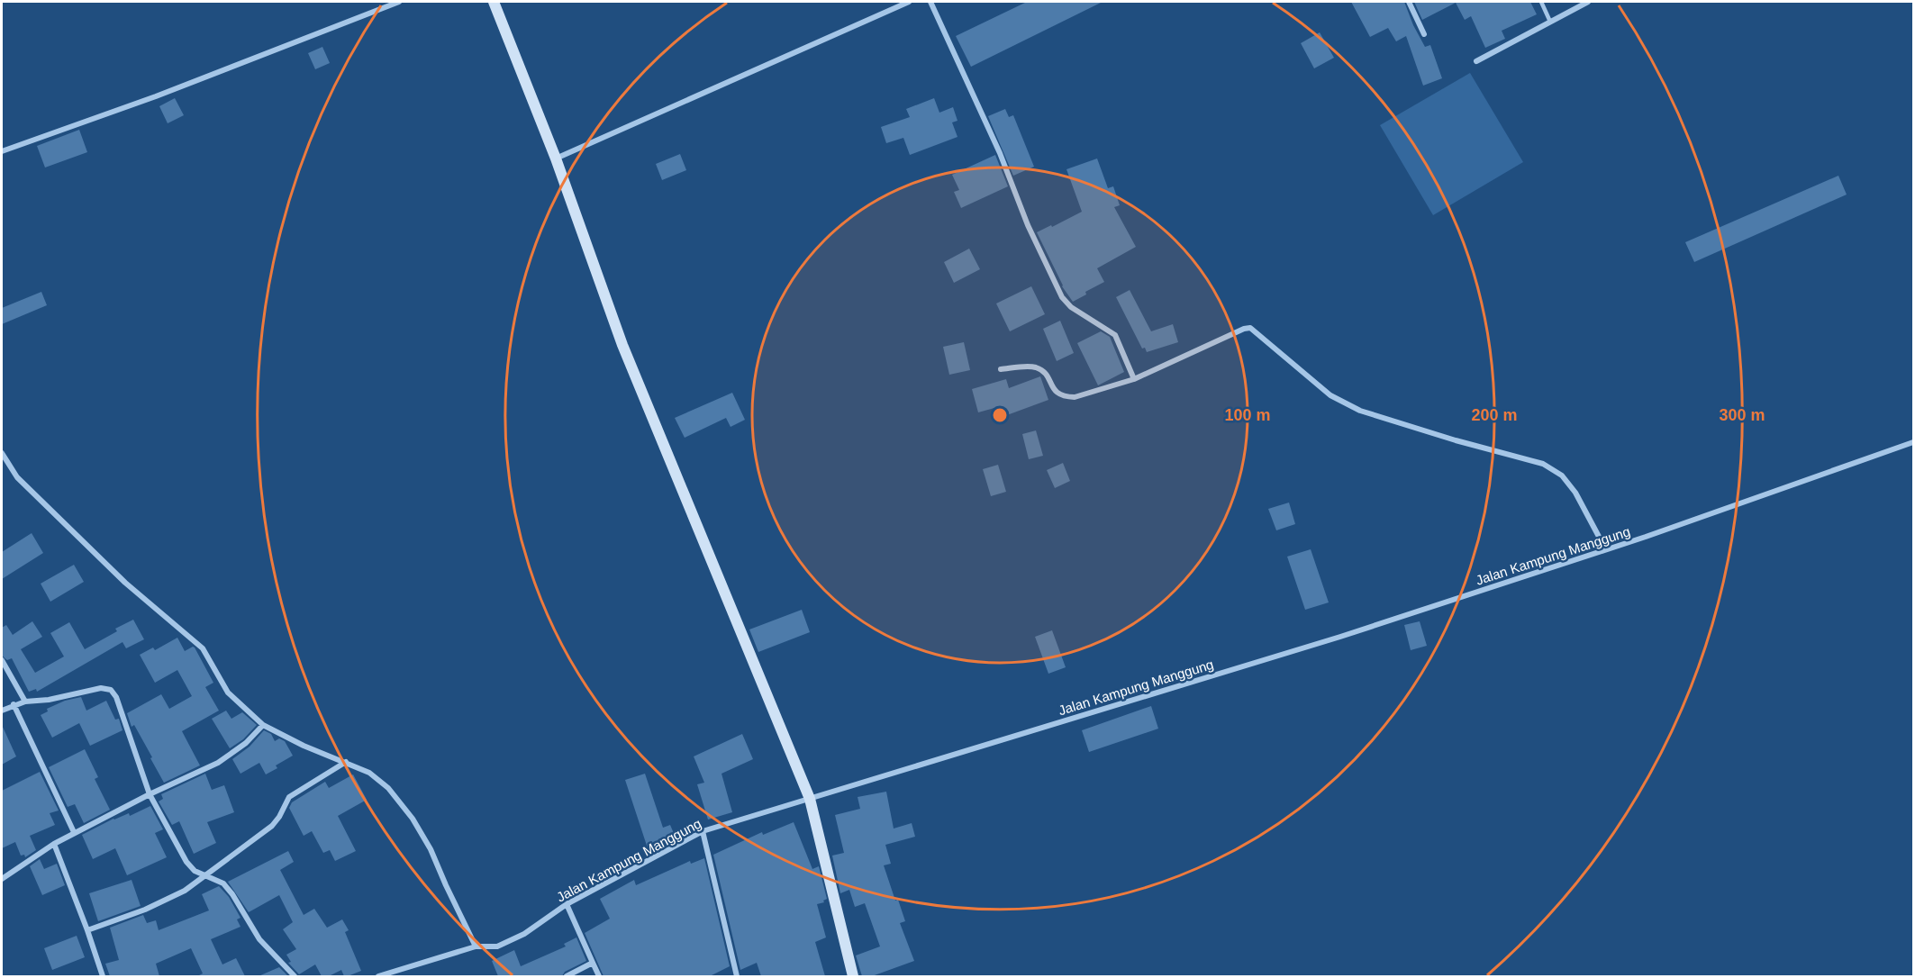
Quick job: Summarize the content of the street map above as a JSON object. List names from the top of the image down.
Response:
{
  "streets": {
    "street": ["Jalan Kampung Manggung"]
  },
  "rings": ["100 m", "200 m", "300 m"]
}
